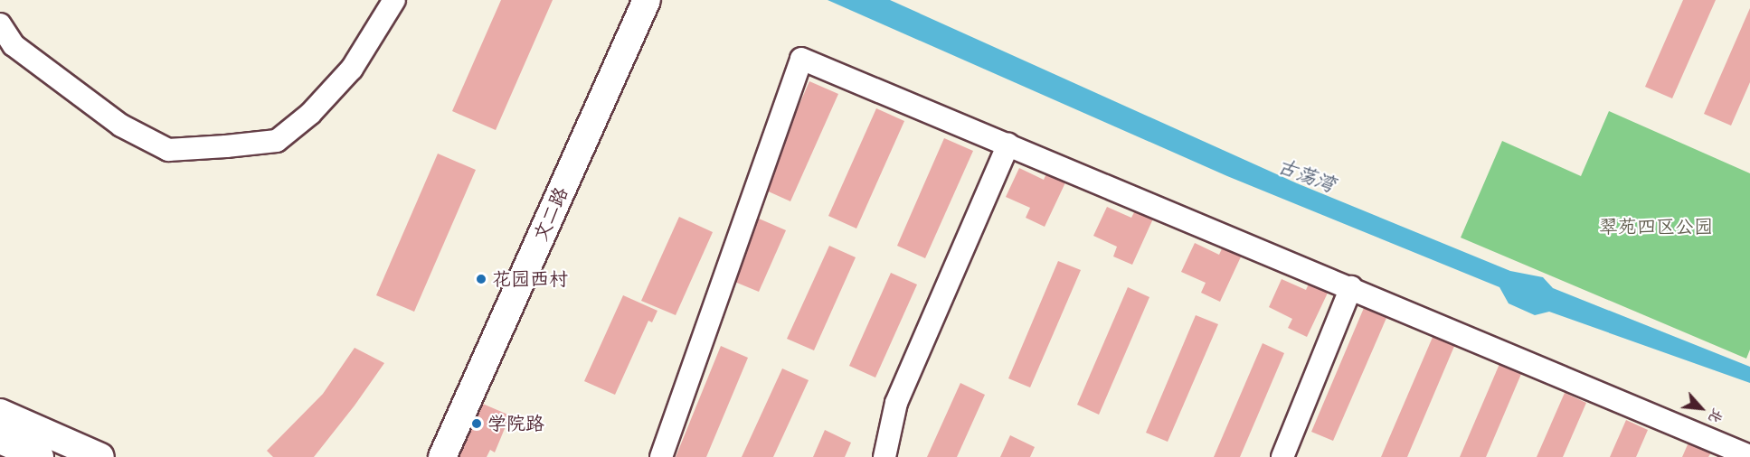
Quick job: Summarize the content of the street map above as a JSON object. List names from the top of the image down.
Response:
{
  "streets": {
    "main road": ["文二路"]
  },
  "water": ["古荡湾"],
  "parks": ["翠苑四区公园"],
  "places": ["花园西村", "学院路"],
  "north": "bottom right"
}
